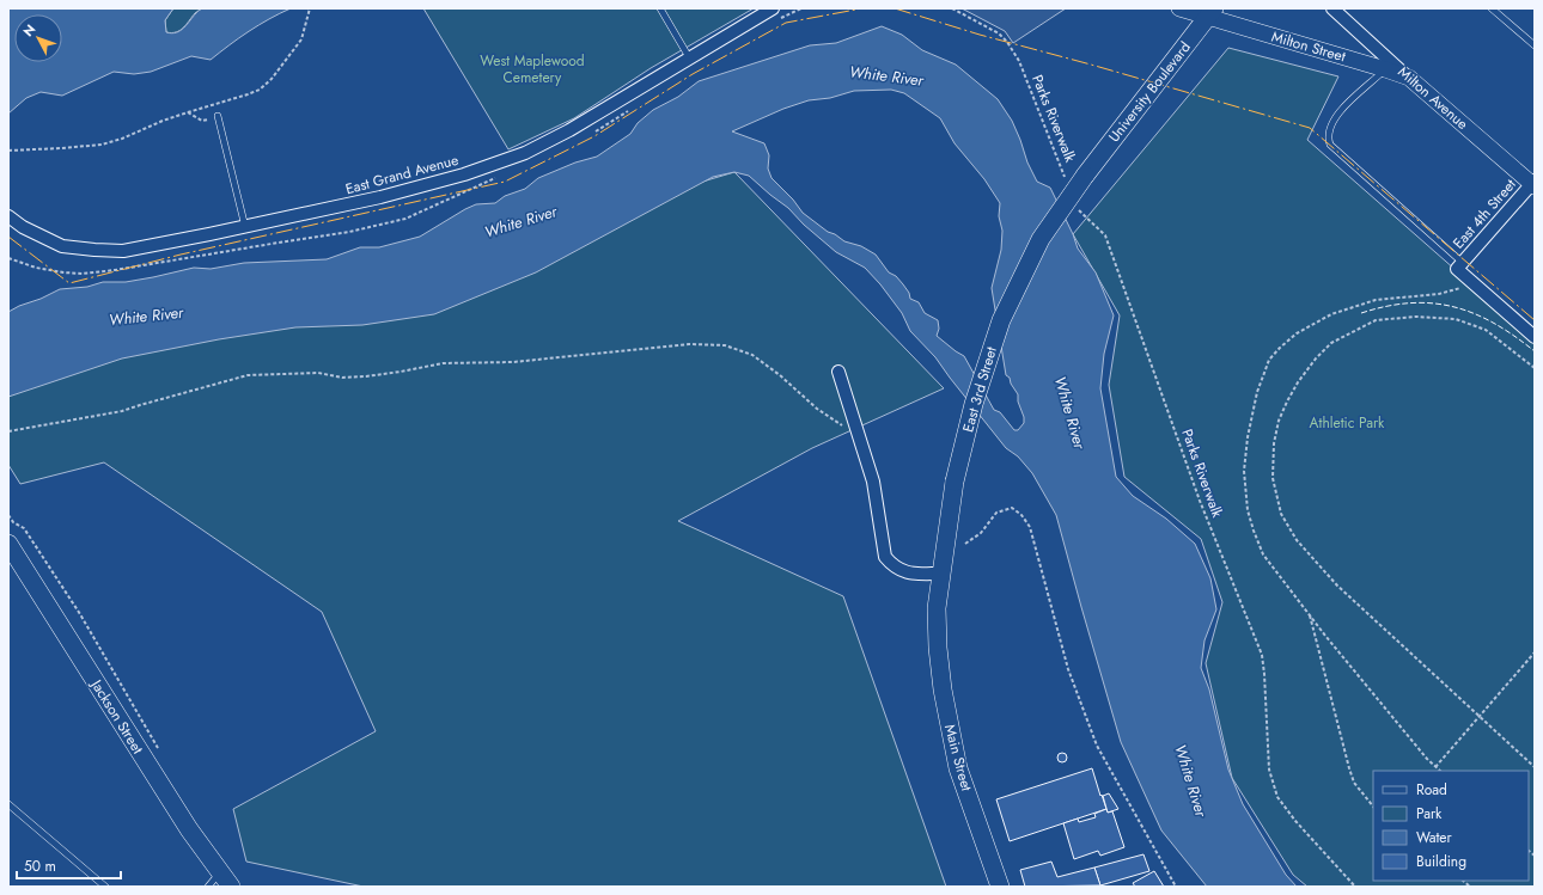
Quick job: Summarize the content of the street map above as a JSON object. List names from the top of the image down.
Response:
{
  "streets": {
    "main road": [
      "University Boulevard",
      "East 3rd Street",
      "Jackson Street",
      "Main Street"
    ],
    "street": [
      "Milton Street",
      "Milton Avenue",
      "East Grand Avenue",
      "East 4th Street"
    ],
    "path": ["Parks Riverwalk"]
  },
  "crossings": [
    ["Milton Street", "University Boulevard"],
    ["Milton Street", "Milton Avenue"],
    ["University Boulevard", "East 3rd Street"],
    ["Milton Avenue", "East 4th Street"],
    ["East 3rd Street", "Main Street"]
  ],
  "water": ["White River"],
  "parks": ["West Maplewood Cemetery", "Athletic Park"],
  "legend": [
    "Road",
    "Park",
    "Water",
    "Building"
  ],
  "scale_bar": "50 m",
  "north": "top left"
}
